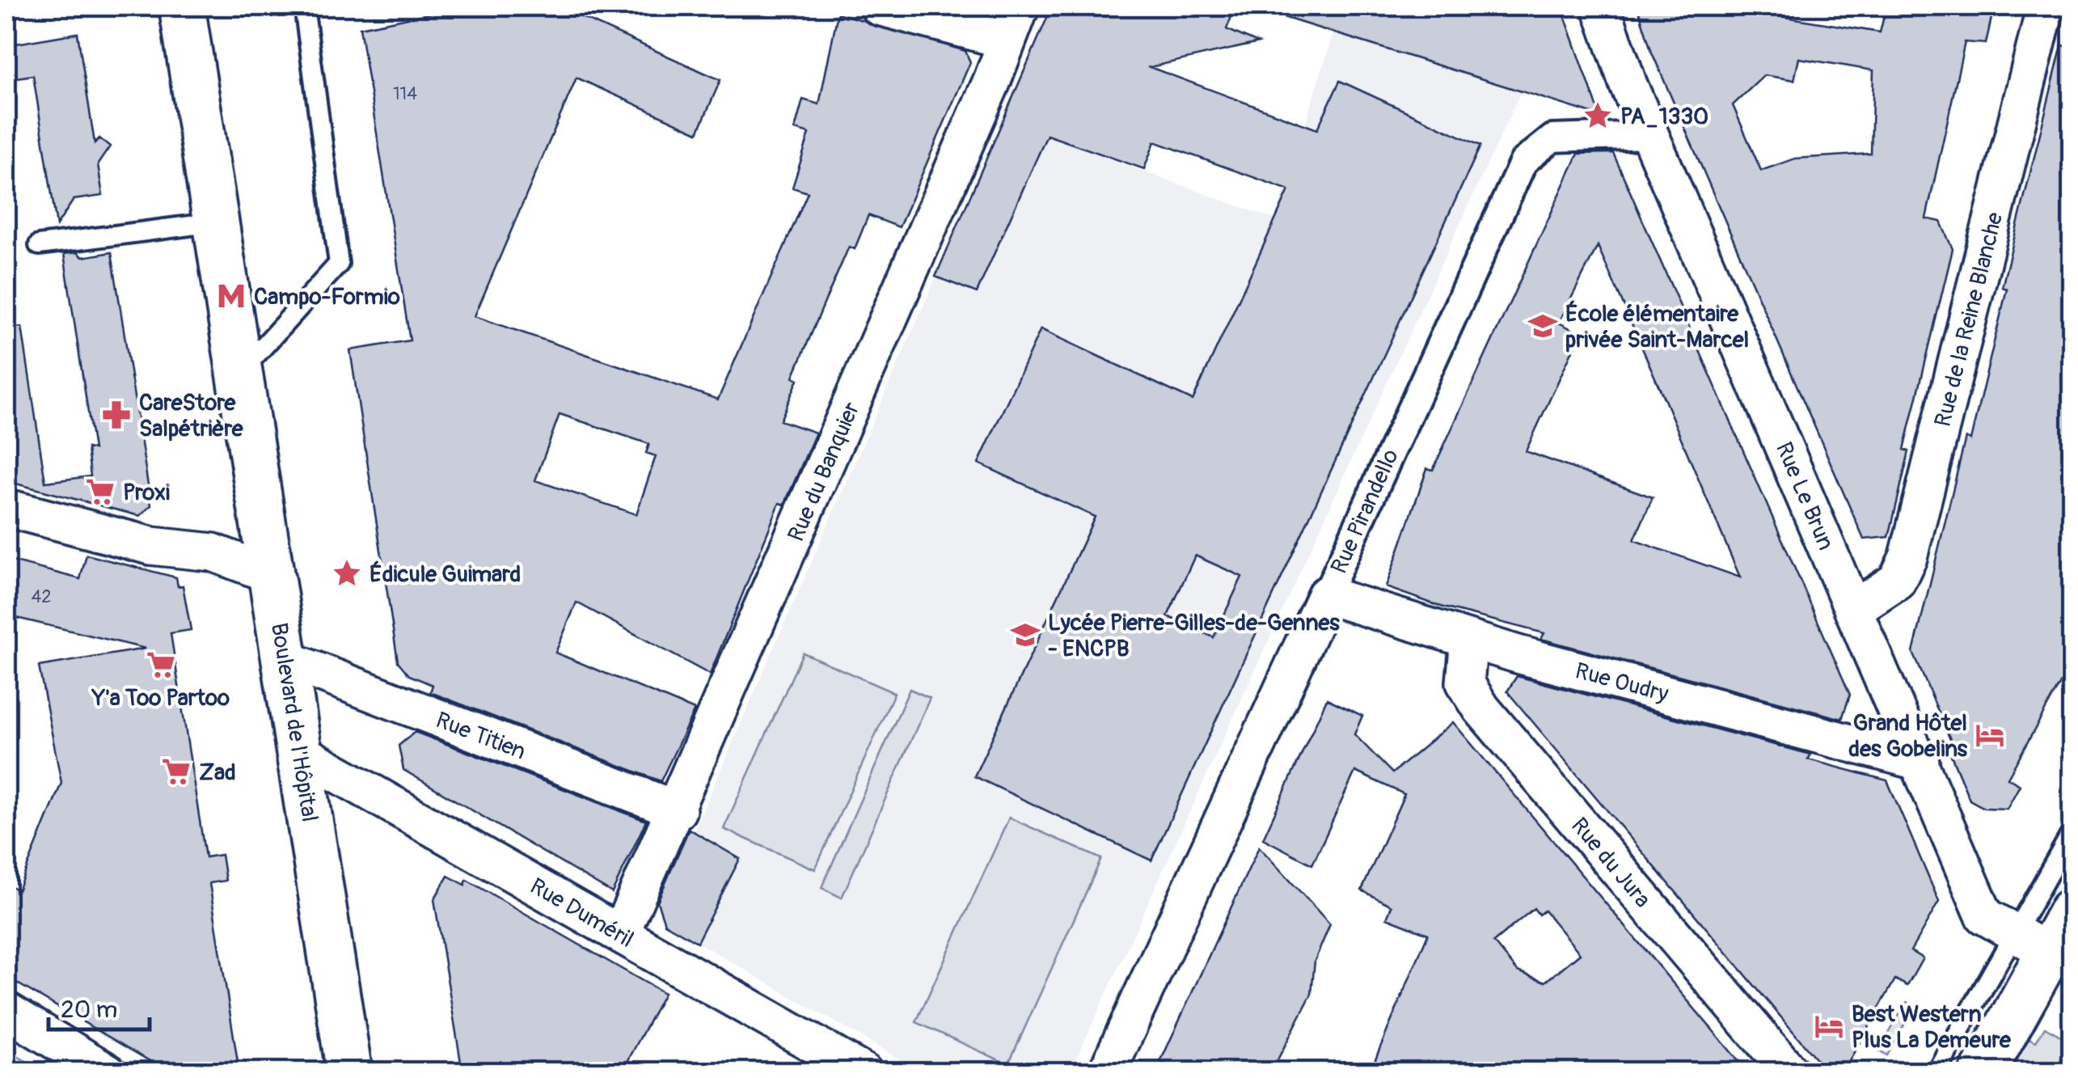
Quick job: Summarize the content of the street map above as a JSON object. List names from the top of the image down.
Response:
{
  "streets": {
    "main road": ["Boulevard de l'Hôpital"],
    "street": [
      "Rue de la Reine Blanche",
      "Rue du Banquier",
      "Rue Le Brun",
      "Rue Pirandello",
      "Rue Oudry",
      "Rue Titien",
      "Rue du Jura",
      "Rue Duméril"
    ]
  },
  "crossings": [
    ["Rue de la Reine Blanche", "Rue Le Brun"],
    ["Rue du Banquier", "Rue Titien"],
    ["Rue du Banquier", "Rue Duméril"],
    ["Rue Le Brun", "Rue Pirandello"],
    ["Rue Le Brun", "Rue Oudry"],
    ["Rue Pirandello", "Rue Oudry"],
    ["Rue Oudry", "Rue du Jura"],
    ["Boulevard de l'Hôpital", "Rue Titien"],
    ["Boulevard de l'Hôpital", "Rue Duméril"]
  ],
  "places": {
    "place": ["PA_1330", "Édicule Guimard"],
    "metro station": ["Campo-Formio"],
    "school or university": ["École élémentaire privée Saint-Marcel", "Lycée Pierre-Gilles-de-Gennes - ENCPB"],
    "pharmacy": ["CareStore Salpétrière"],
    "supermarket": ["Proxi", "Y'a Too Partoo", "Zad"],
    "hotel": ["Grand Hôtel des Gobelins", "Best Western Plus La Demeure"]
  },
  "house_numbers": ["114", "42"],
  "scale_bar": "20 m"
}
